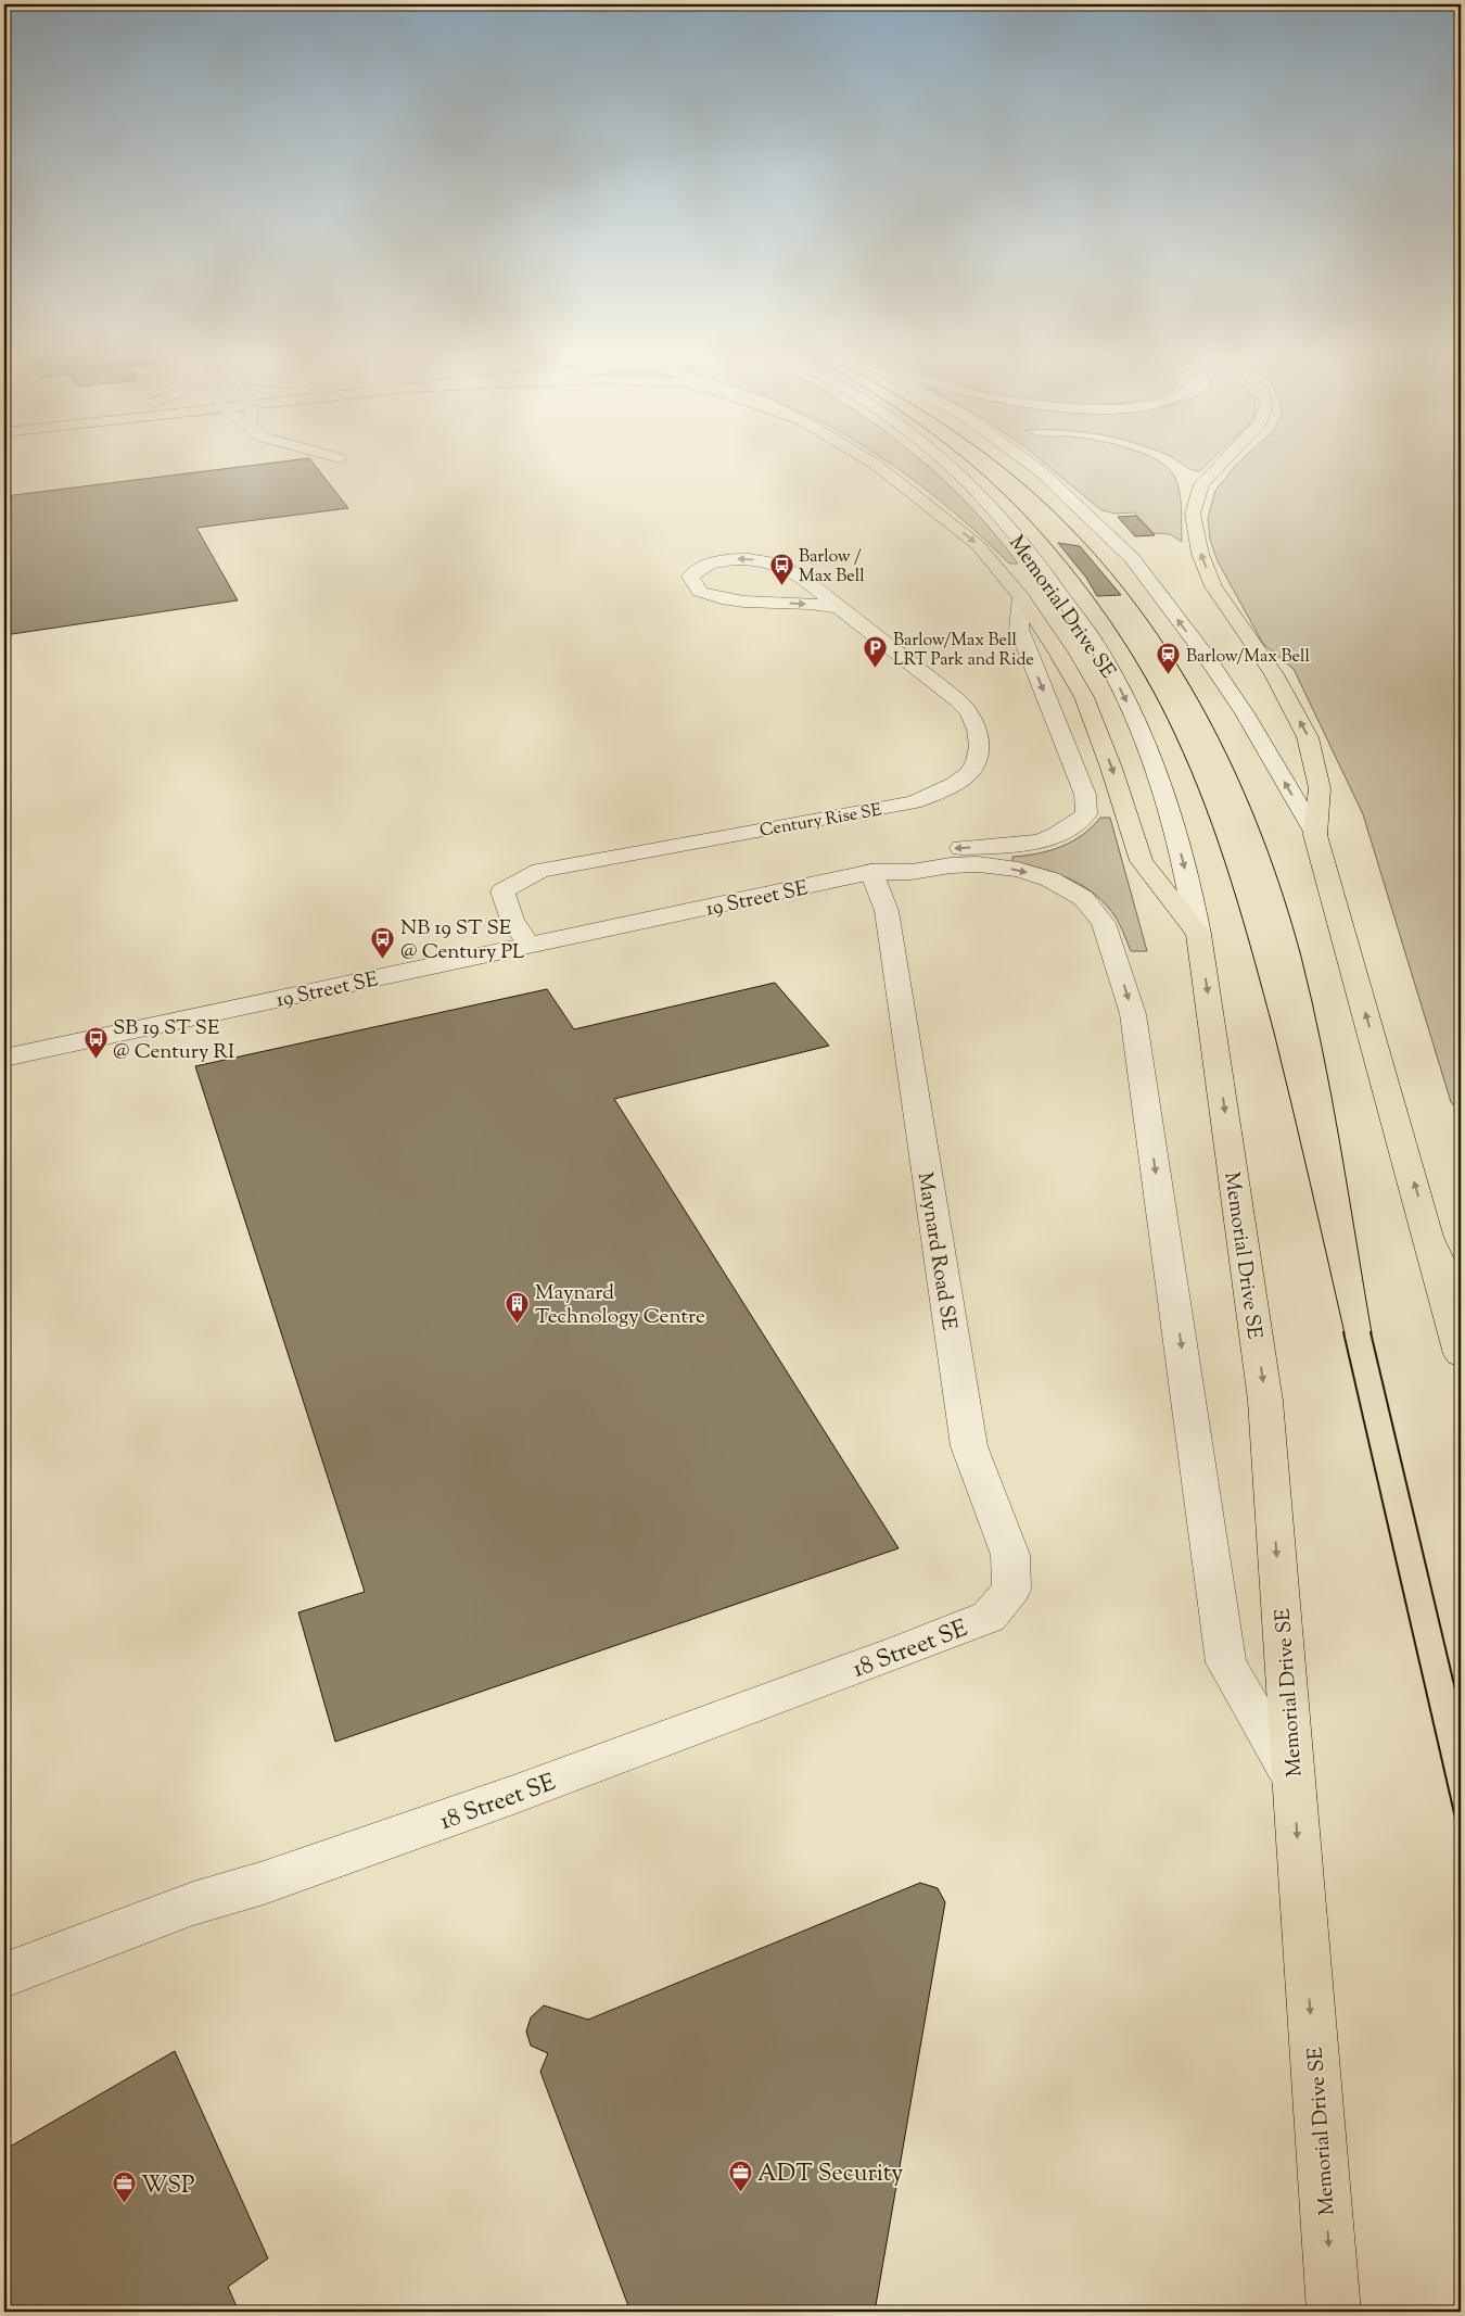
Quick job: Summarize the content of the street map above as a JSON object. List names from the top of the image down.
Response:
{
  "streets": {
    "main road": ["Memorial Drive SE"],
    "street": [
      "Century Rise SE",
      "19 Street SE",
      "Maynard Road SE",
      "18 Street SE"
    ]
  },
  "crossings": [
    ["Century Rise SE", "19 Street SE"],
    ["19 Street SE", "Maynard Road SE"],
    ["Maynard Road SE", "18 Street SE"]
  ],
  "one_way": ["Memorial Drive SE"],
  "places": {
    "bus stop": ["Barlow / Max Bell", "NB 19 ST SE @ Century PL", "SB 19 ST SE @ Century RI"],
    "parking": ["Barlow/Max Bell LRT Park and Ride"],
    "station": ["Barlow/Max Bell"],
    "building": ["Maynard Technology Centre"],
    "office": ["ADT Security", "WSP"]
  }
}
